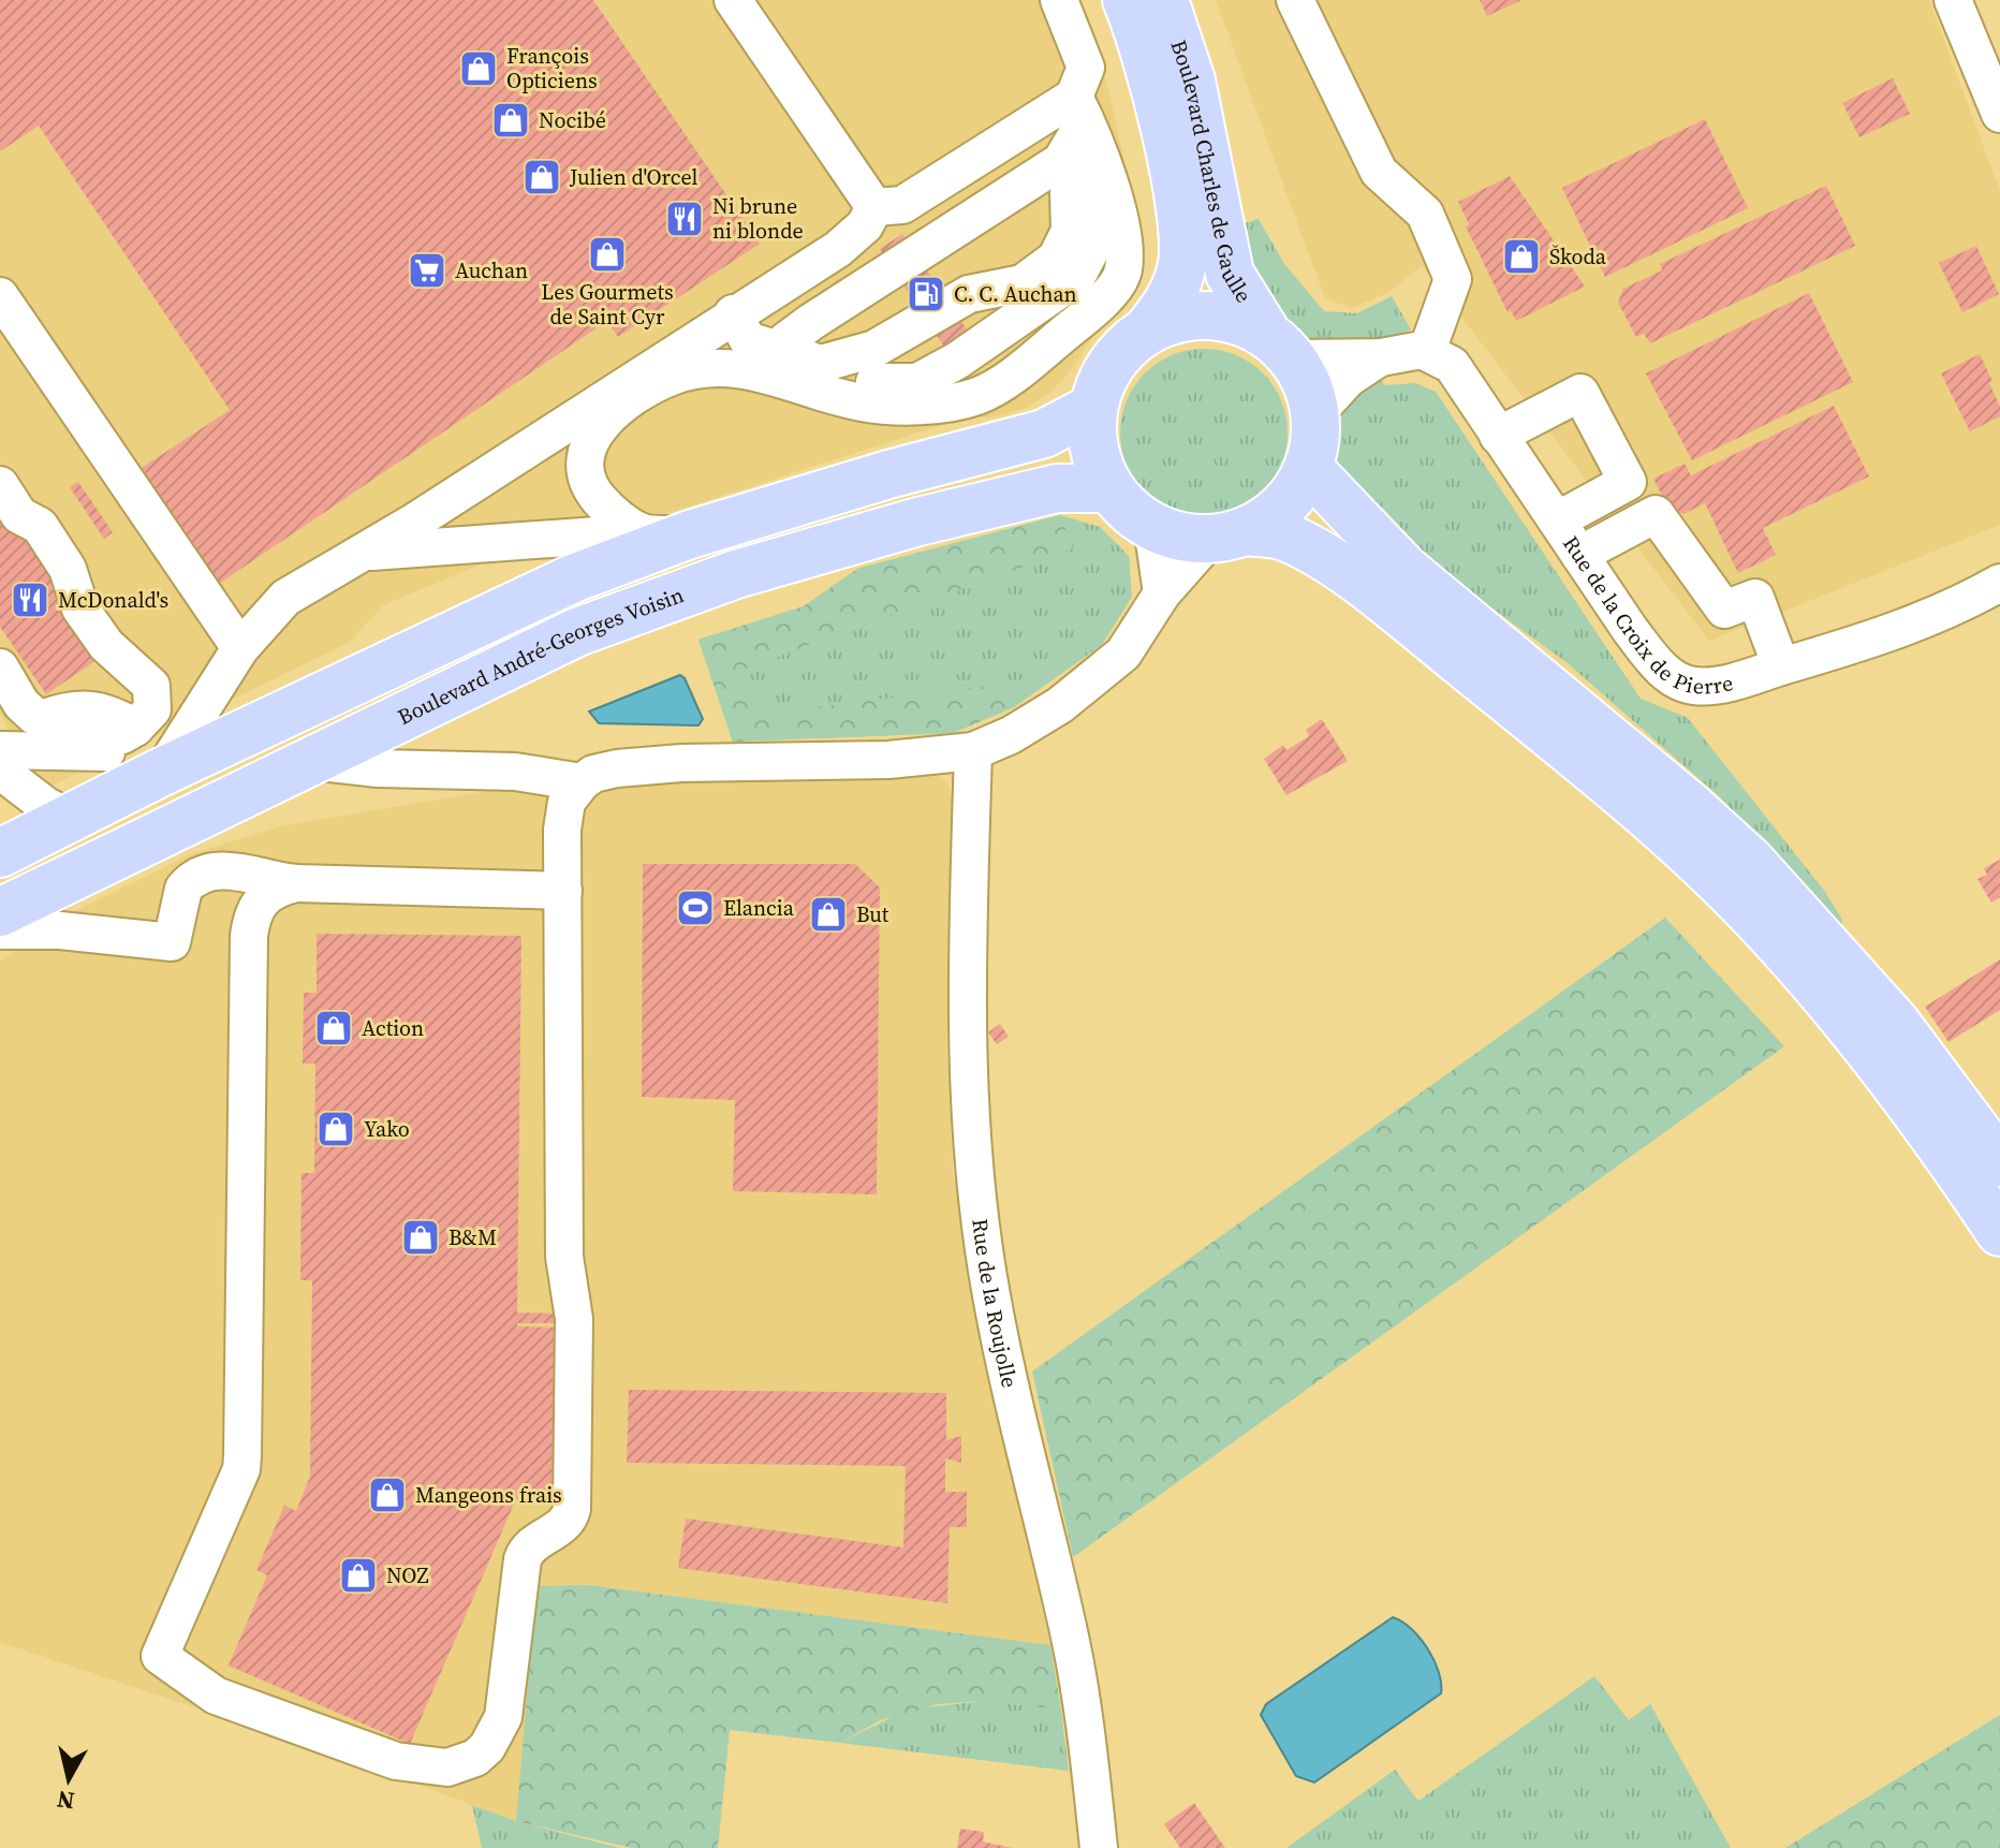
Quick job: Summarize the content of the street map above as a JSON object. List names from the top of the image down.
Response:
{
  "streets": {
    "main road": ["Boulevard Charles de Gaulle", "Boulevard André-Georges Voisin"],
    "street": ["Rue de la Croix de Pierre", "Rue de la Roujolle"]
  },
  "crossings": [
    ["Boulevard Charles de Gaulle", "Boulevard André-Georges Voisin"]
  ],
  "places": {
    "shop": [
      "François Opticiens",
      "Nocibé",
      "Julien d'Orcel",
      "Les Gourmets de Saint Cyr",
      "Škoda",
      "But",
      "Action",
      "Yako",
      "B&M",
      "Mangeons frais",
      "NOZ"
    ],
    "restaurant": ["Ni brune ni blonde", "McDonald's"],
    "supermarket": ["Auchan"],
    "fuel station": ["C. C. Auchan"],
    "sports": ["Elancia"]
  },
  "north": "bottom"
}
